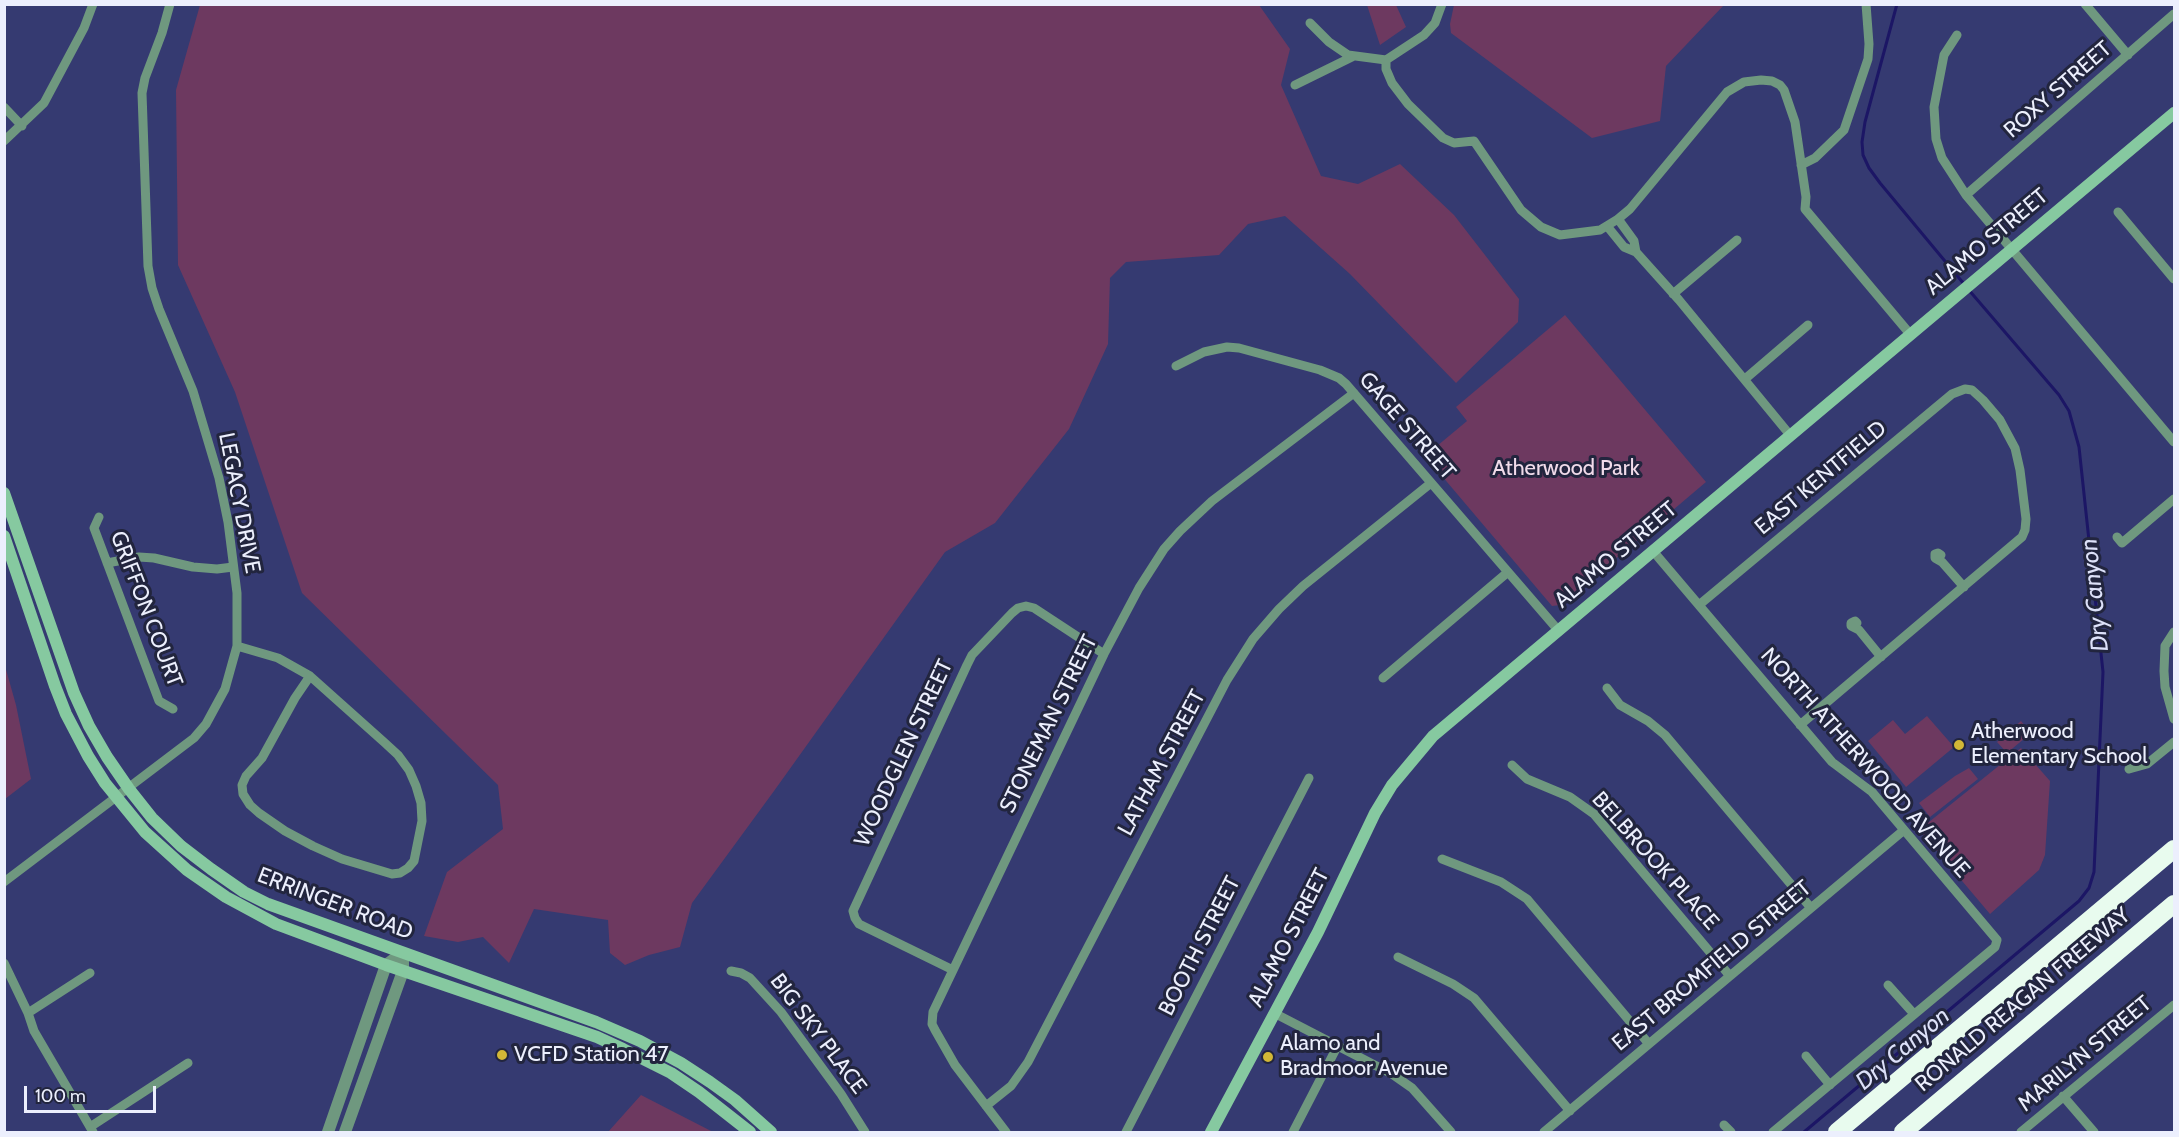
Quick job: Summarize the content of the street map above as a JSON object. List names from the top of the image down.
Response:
{
  "streets": {
    "highway": ["RONALD REAGAN FREEWAY"],
    "main road": ["ALAMO STREET", "ERRINGER ROAD"],
    "street": [
      "ROXY STREET",
      "GAGE STREET",
      "EAST KENTFIELD",
      "LEGACY DRIVE",
      "GRIFFON COURT",
      "STONEMAN STREET",
      "WOODGLEN STREET",
      "LATHAM STREET",
      "NORTH ATHERWOOD AVENUE",
      "BELBROOK PLACE",
      "BOOTH STREET",
      "EAST BROMFIELD STREET",
      "BIG SKY PLACE",
      "MARILYN STREET"
    ]
  },
  "crossings": [
    ["ALAMO STREET", "GAGE STREET"],
    ["ALAMO STREET", "NORTH ATHERWOOD AVENUE"],
    ["GAGE STREET", "STONEMAN STREET"],
    ["GAGE STREET", "LATHAM STREET"],
    ["EAST KENTFIELD", "NORTH ATHERWOOD AVENUE"],
    ["LEGACY DRIVE", "ERRINGER ROAD"],
    ["STONEMAN STREET", "WOODGLEN STREET"],
    ["STONEMAN STREET", "LATHAM STREET"],
    ["NORTH ATHERWOOD AVENUE", "EAST BROMFIELD STREET"],
    ["BELBROOK PLACE", "EAST BROMFIELD STREET"]
  ],
  "water": ["Dry Canyon"],
  "parks": ["Atherwood Park"],
  "places": ["Atherwood Elementary School", "VCFD Station 47", "Alamo and Bradmoor Avenue"],
  "scale_bar": "100 m"
}
